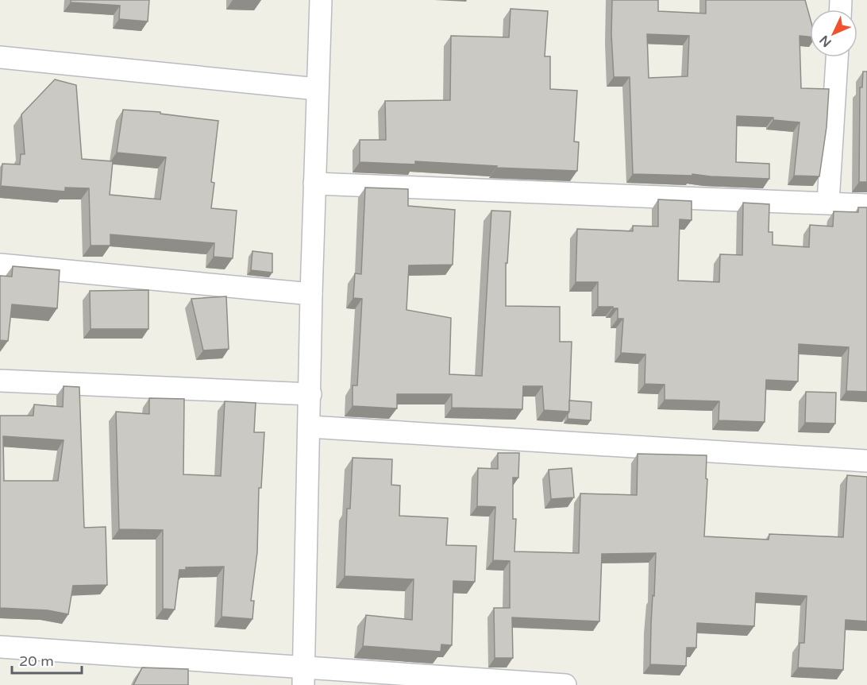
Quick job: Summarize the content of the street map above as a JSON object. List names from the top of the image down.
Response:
{
  "scale_bar": "20 m",
  "north": "bottom left"
}
